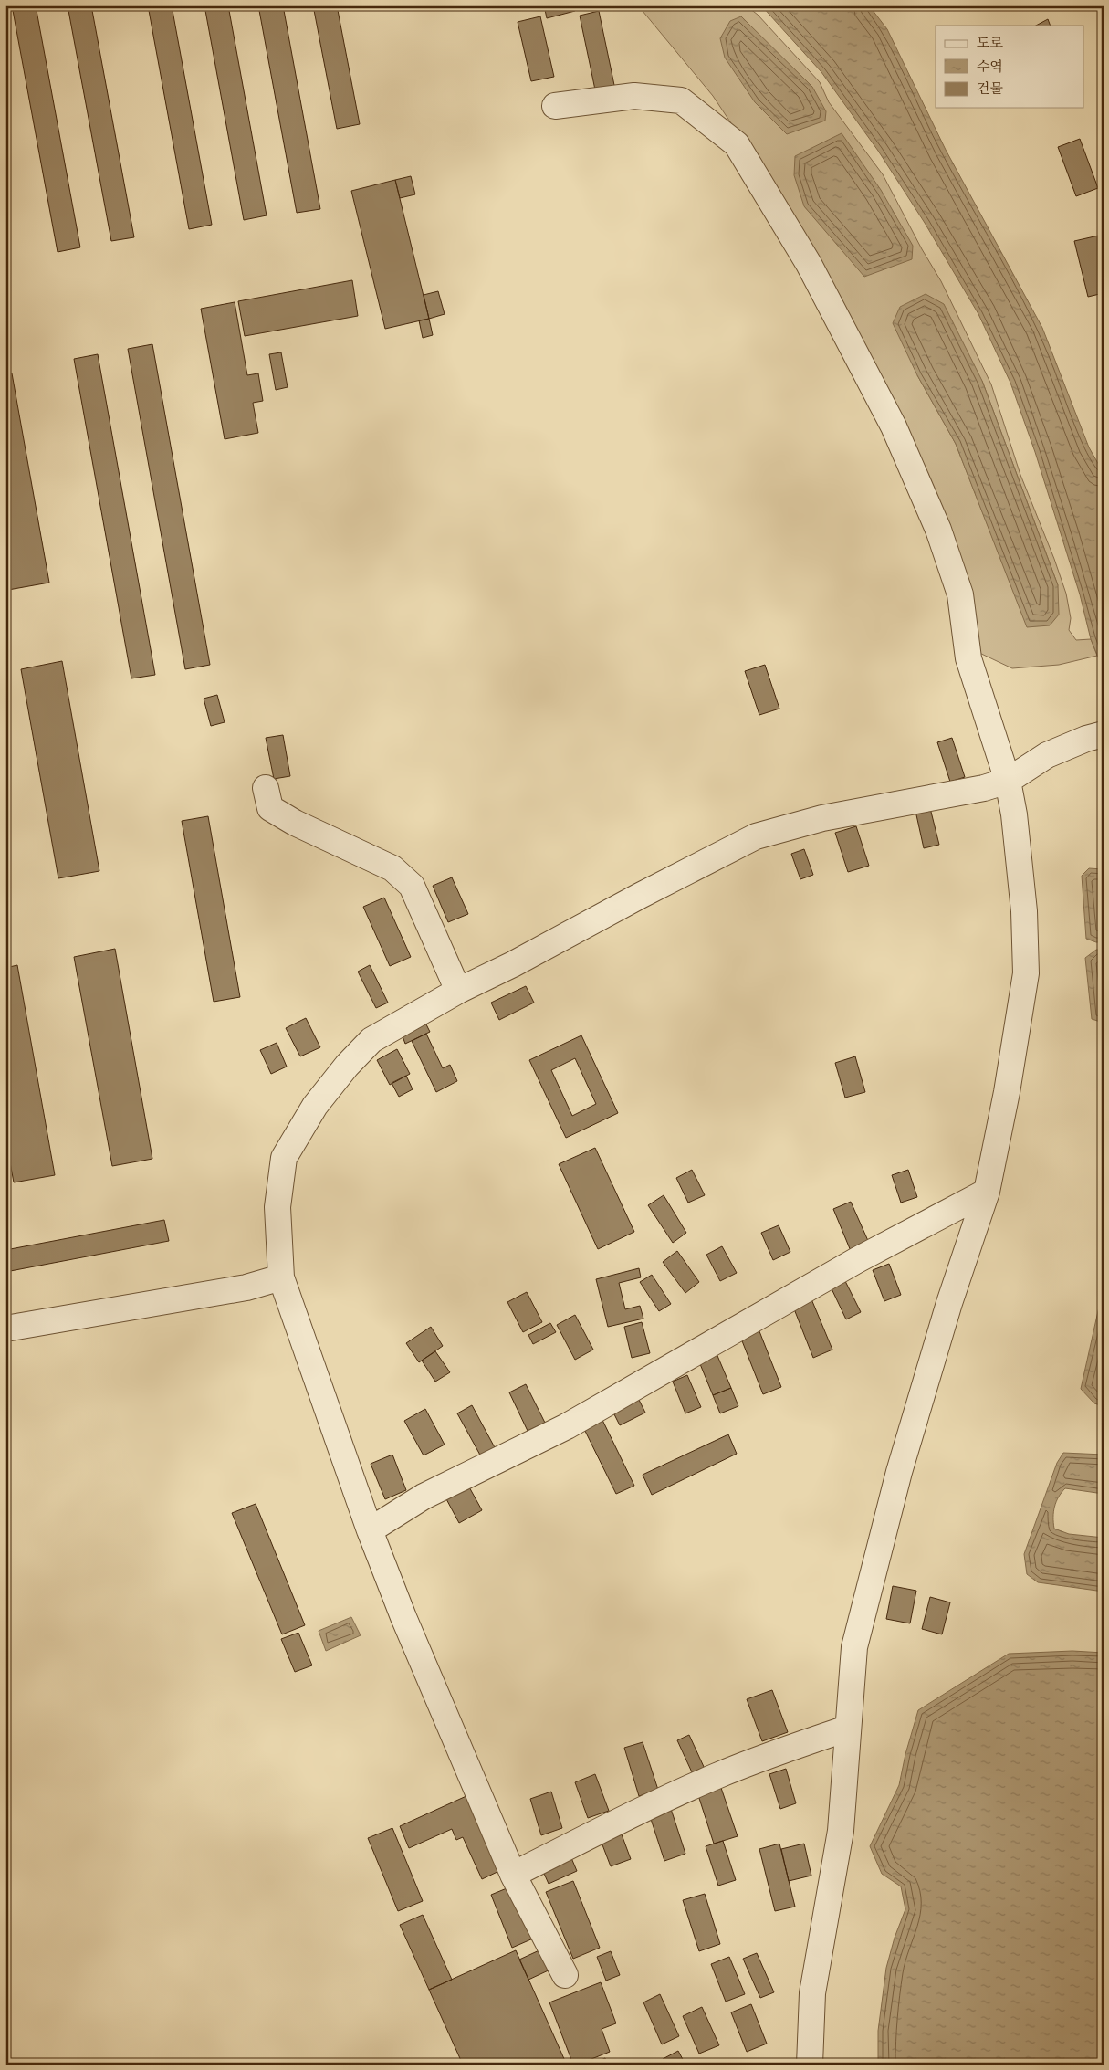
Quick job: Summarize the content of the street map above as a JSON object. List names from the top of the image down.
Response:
{
  "legend": ["도로", "수역", "건물"]
}
